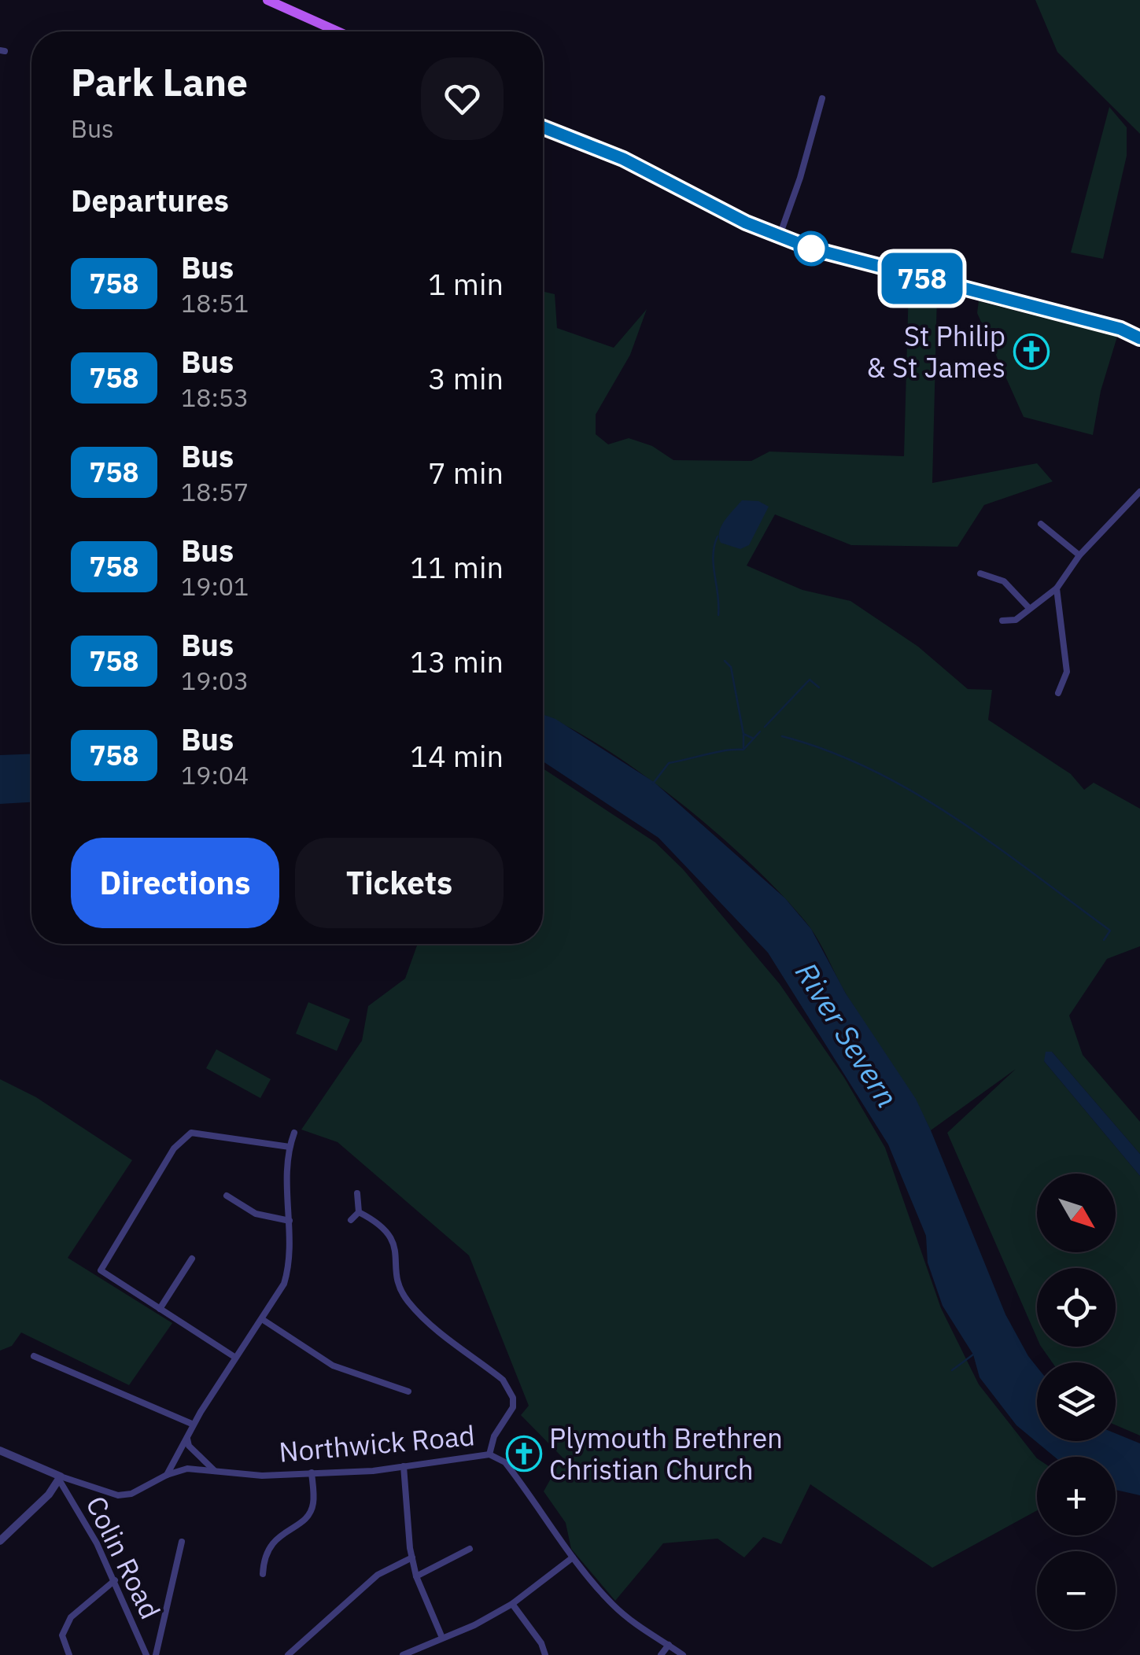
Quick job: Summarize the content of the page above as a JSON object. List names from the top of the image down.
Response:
{
  "streets": {
    "street": ["Northwick Road", "Colin Road"]
  },
  "crossings": [
    ["Northwick Road", "Colin Road"]
  ],
  "water": ["River Severn"],
  "places": {
    "church": ["St Philip & St James", "Plymouth Brethren Christian Church"]
  },
  "lines": ["bus line 758"],
  "north": "bottom right",
  "page": {
    "on_map": "758",
    "heading": [
      ["Park Lane", "Bus"],
      "Departures"
    ],
    "list": [
      {
        "mark": "758",
        "name": "Bus",
        "note": "18:51",
        "value": "1 min"
      },
      {
        "mark": "758",
        "name": "Bus",
        "note": "18:53",
        "value": "3 min"
      },
      {
        "mark": "758",
        "name": "Bus",
        "note": "18:57",
        "value": "7 min"
      },
      {
        "mark": "758",
        "name": "Bus",
        "note": "19:01",
        "value": "11 min"
      },
      {
        "mark": "758",
        "name": "Bus",
        "note": "19:03",
        "value": "13 min"
      },
      {
        "mark": "758",
        "name": "Bus",
        "note": "19:04",
        "value": "14 min"
      }
    ],
    "buttons": ["Directions", "Tickets"],
    "map_buttons": ["+", "−"]
  }
}
